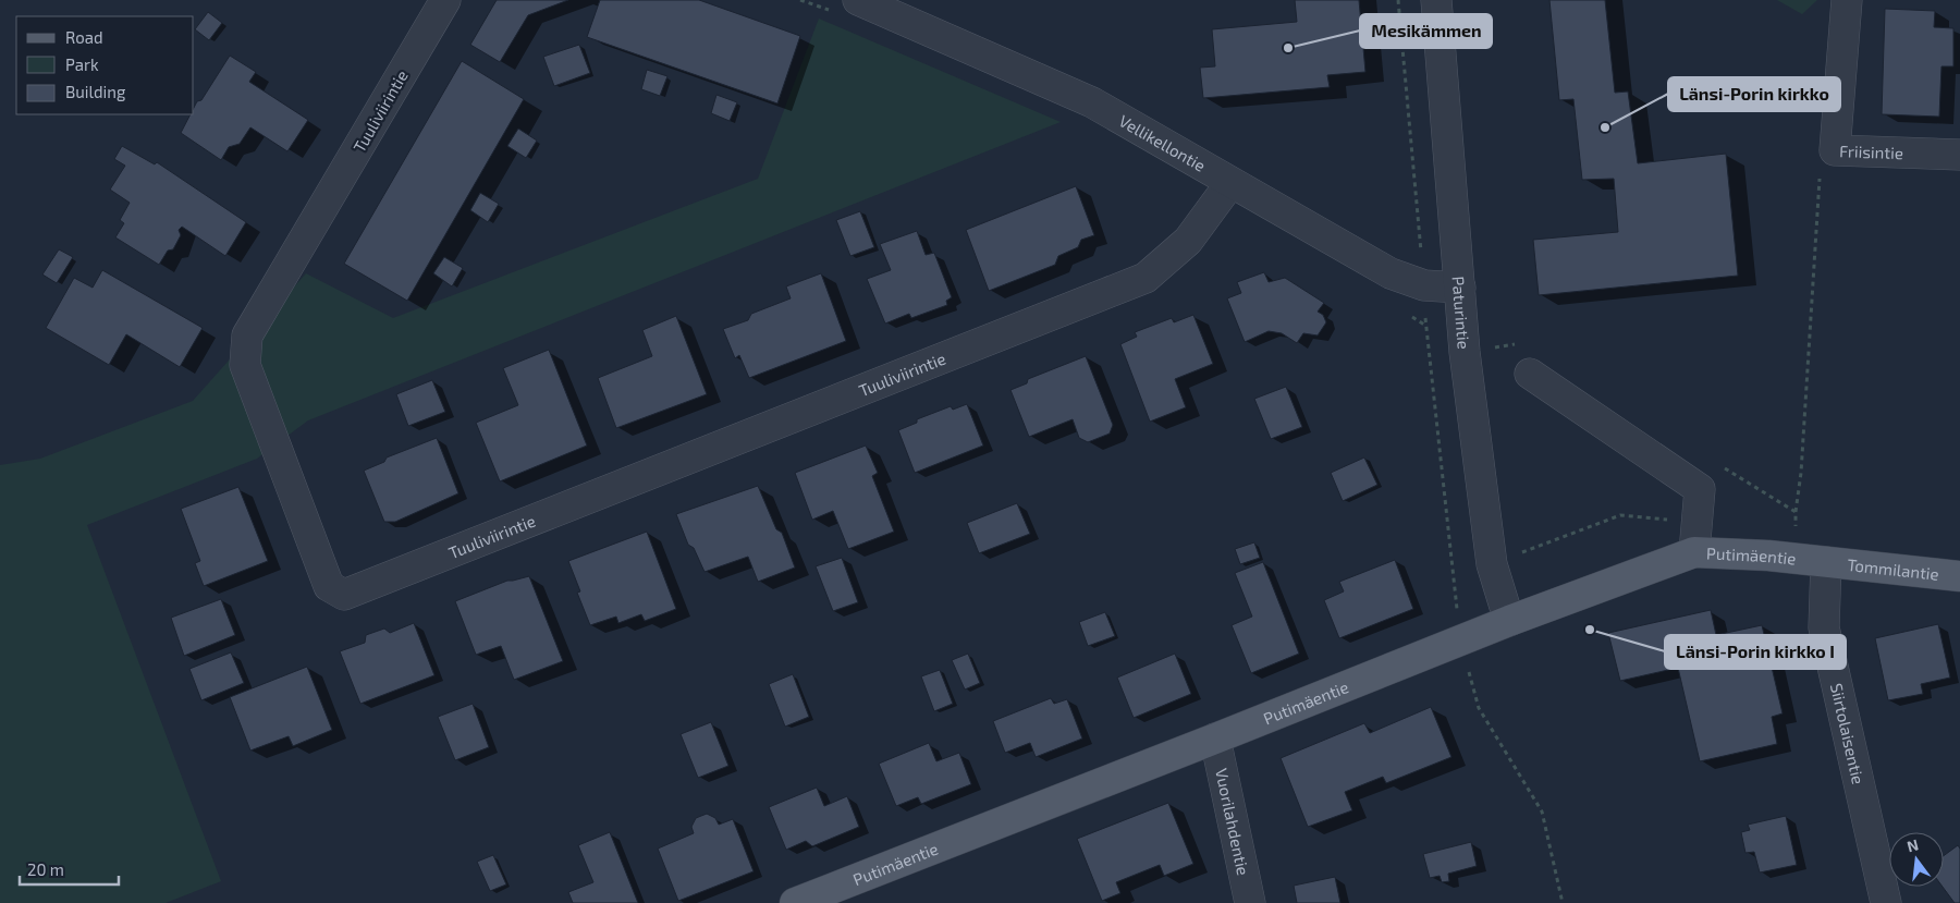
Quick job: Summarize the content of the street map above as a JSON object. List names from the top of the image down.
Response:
{
  "streets": {
    "main road": ["Putimäentie", "Tommilantie"],
    "street": [
      "Tuuliviirintie",
      "Vellikellontie",
      "Friisintie",
      "Paturintie",
      "Siirtolaisentie",
      "Vuorilahdentie"
    ]
  },
  "crossings": [
    ["Tuuliviirintie", "Vellikellontie"],
    ["Vellikellontie", "Paturintie"],
    ["Paturintie", "Putimäentie"],
    ["Putimäentie", "Tommilantie"],
    ["Putimäentie", "Siirtolaisentie"],
    ["Putimäentie", "Vuorilahdentie"],
    ["Tommilantie", "Siirtolaisentie"]
  ],
  "places": ["Mesikämmen", "Länsi-Porin kirkko", "Länsi-Porin kirkko I"],
  "legend": ["Road", "Park", "Building"],
  "scale_bar": "20 m",
  "north": "top"
}
